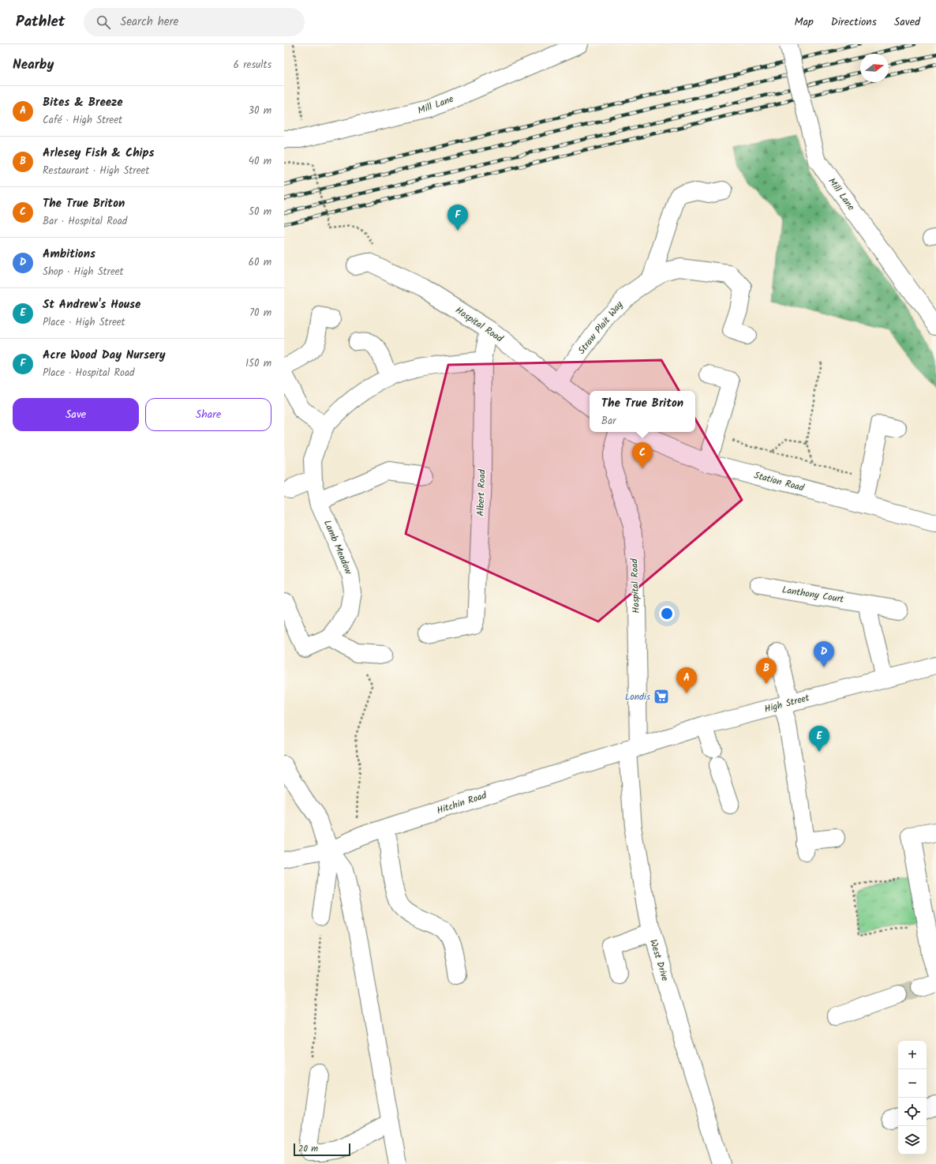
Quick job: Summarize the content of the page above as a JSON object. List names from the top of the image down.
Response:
{
  "streets": {
    "street": [
      "Mill Lane",
      "Hospital Road",
      "Straw Plait Way",
      "Station Road",
      "Albert Road",
      "Lamb Meadow",
      "Lanthony Court",
      "High Street",
      "Hitchin Road",
      "West Drive"
    ]
  },
  "crossings": [
    ["Hospital Road", "Straw Plait Way"],
    ["Hospital Road", "High Street"],
    ["Hospital Road", "Hitchin Road"],
    ["Hospital Road", "West Drive"],
    ["Albert Road", "Lamb Meadow"],
    ["High Street", "Hitchin Road"],
    ["High Street", "West Drive"],
    ["Hitchin Road", "West Drive"]
  ],
  "places": {
    "supermarket": ["Londis"]
  },
  "scale_bar": "20 m",
  "north": "right",
  "page": {
    "header": "Pathlet",
    "search": "Search here",
    "nav": ["Map", "Directions", "Saved"],
    "heading": ["Nearby", "6 results"],
    "list": [
      {
        "mark": "A",
        "name": "Bites & Breeze",
        "note": "Café · High Street",
        "value": "30 m"
      },
      {
        "mark": "B",
        "name": "Arlesey Fish & Chips",
        "note": "Restaurant · High Street",
        "value": "40 m"
      },
      {
        "mark": "C",
        "name": "The True Briton",
        "note": "Bar · Hospital Road",
        "value": "50 m"
      },
      {
        "mark": "D",
        "name": "Ambitions",
        "note": "Shop · High Street",
        "value": "60 m"
      },
      {
        "mark": "E",
        "name": "St Andrew's House",
        "note": "Place · High Street",
        "value": "70 m"
      },
      {
        "mark": "F",
        "name": "Acre Wood Day Nursery",
        "note": "Place · Hospital Road",
        "value": "150 m"
      }
    ],
    "pins": [
      "F",
      "C",
      "D",
      "B",
      "A",
      "E"
    ],
    "buttons": ["Save", "Share"],
    "popup": ["The True Briton", "Bar"],
    "map_buttons": ["+", "−"],
    "scale": "20 m"
  }
}
